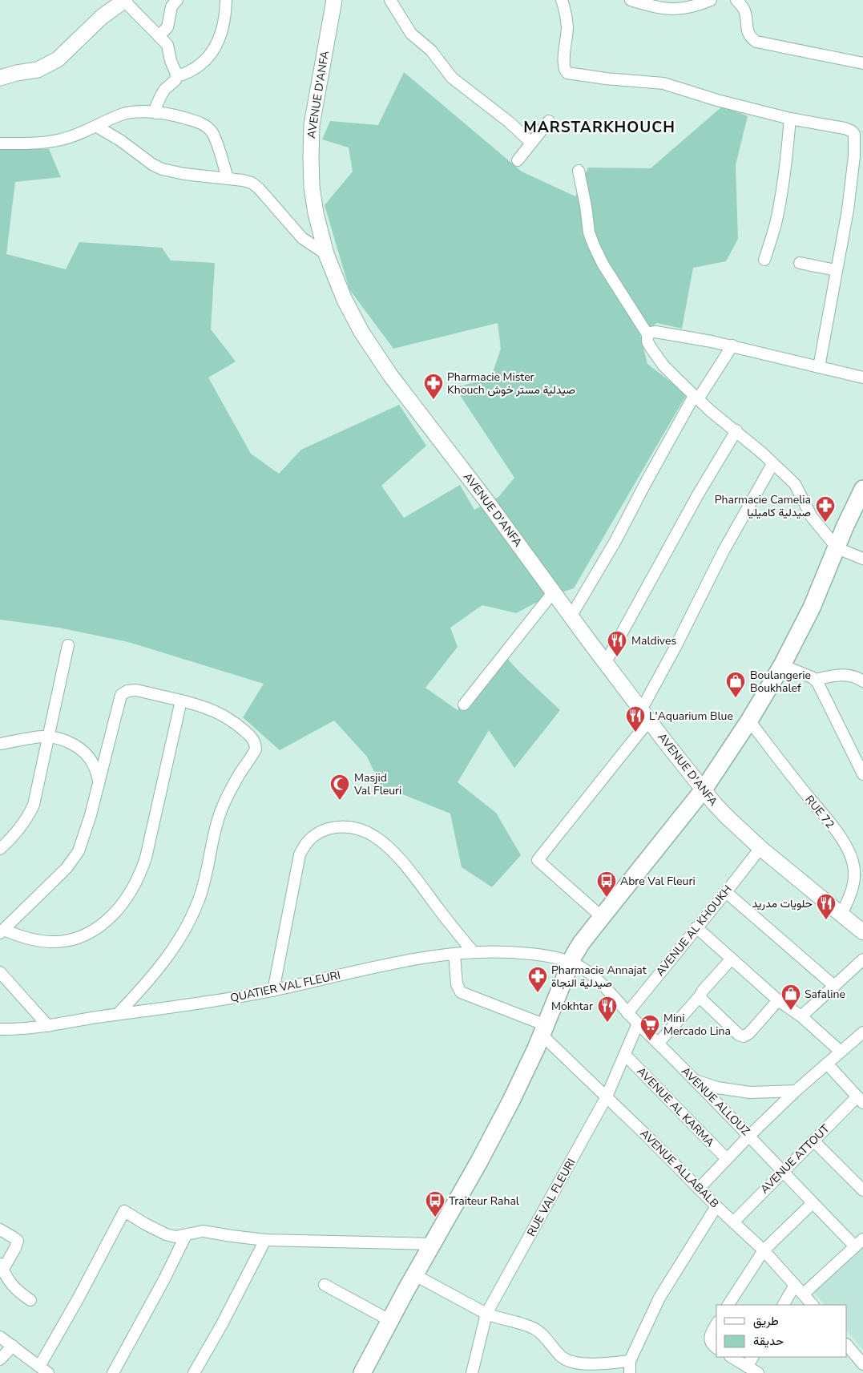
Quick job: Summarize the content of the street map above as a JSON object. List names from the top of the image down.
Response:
{
  "streets": {
    "street": [
      "AVENUE D'ANFA",
      "RUE 72",
      "AVENUE AL KHOUKH",
      "QUATIER VAL FLEURI",
      "AVENUE ALLOUZ",
      "AVENUE AL KARMA",
      "AVENUE ATTOUT",
      "AVENUE ALLABALB",
      "RUE VAL FLEURI"
    ]
  },
  "crossings": [
    ["AVENUE D'ANFA", "RUE 72"],
    ["AVENUE D'ANFA", "AVENUE AL KHOUKH"],
    ["AVENUE AL KHOUKH", "AVENUE ALLOUZ"],
    ["QUATIER VAL FLEURI", "AVENUE ALLOUZ"],
    ["AVENUE ALLOUZ", "AVENUE ATTOUT"],
    ["AVENUE ALLOUZ", "RUE VAL FLEURI"],
    ["AVENUE AL KARMA", "RUE VAL FLEURI"],
    ["AVENUE ATTOUT", "AVENUE ALLABALB"],
    ["AVENUE ALLABALB", "RUE VAL FLEURI"]
  ],
  "districts": ["MARSTARKHOUCH"],
  "places": {
    "pharmacy": ["Pharmacie Mister Khouch صيدلية مستر خوش", "Pharmacie Camelia صيدلية كاميليا", "Pharmacie Annajat صيدلية النجاة"],
    "restaurant": [
      "Maldives",
      "L'Aquarium Blue",
      "حلويات مدريد",
      "Mokhtar"
    ],
    "shop": ["Boulangerie Boukhalef", "Safaline"],
    "mosque": ["Masjid Val Fleuri"],
    "bus stop": ["Abre Val Fleuri", "Traiteur Rahal"],
    "supermarket": ["Mini Mercado Lina"]
  },
  "legend": ["طريق", "حديقة"]
}
